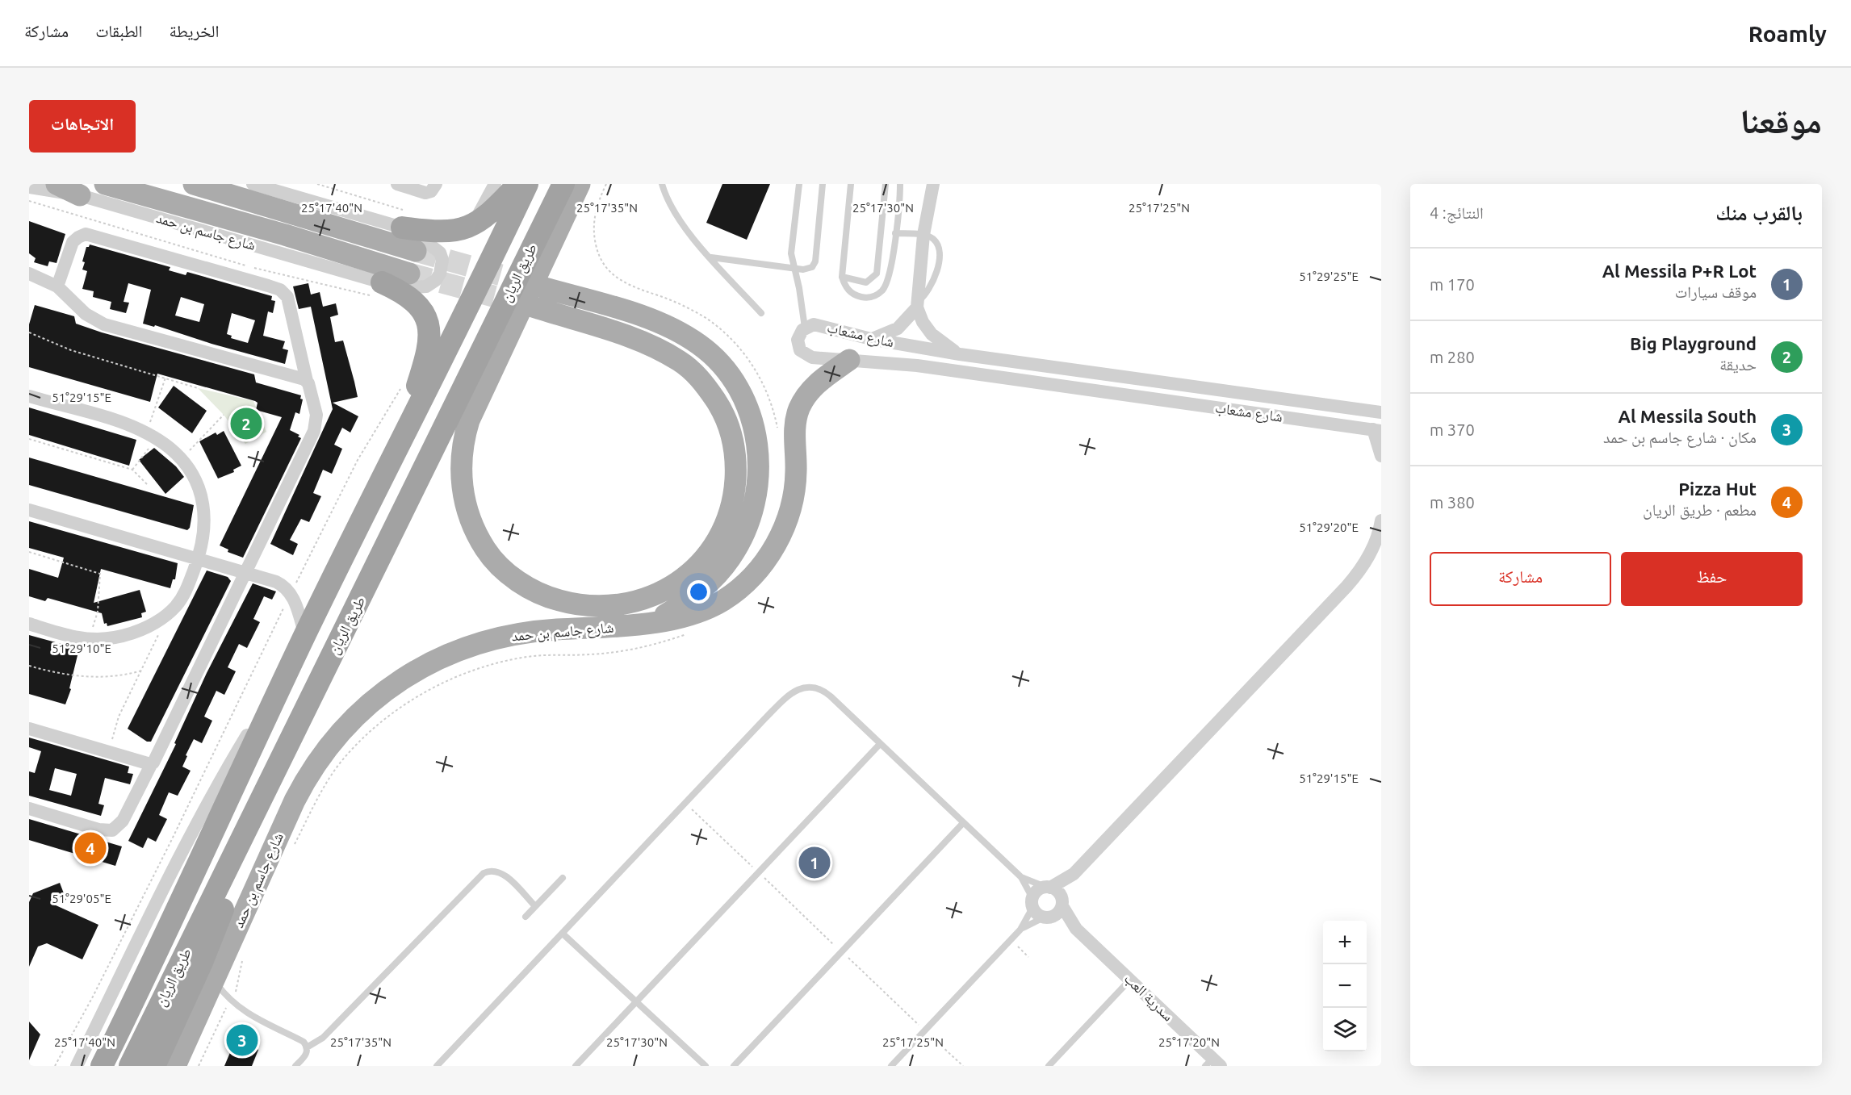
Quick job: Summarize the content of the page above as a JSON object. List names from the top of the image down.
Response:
{
  "streets": {
    "highway": ["طريق الريان"],
    "main road": ["شارع جاسم بن حمد"],
    "street": ["شارع مشعاب", "سدرية العب"]
  },
  "page": {
    "header": "Roamly",
    "nav": ["الخريطة", "الطبقات", "مشاركة"],
    "title": "موقعنا",
    "buttons": [
      "الاتجاهات",
      ["حفظ", "مشاركة"]
    ],
    "heading": ["بالقرب منك", "النتائج: 4"],
    "list": [
      {
        "mark": "1",
        "name": "Al Messila P+R Lot",
        "note": "موقف سيارات",
        "value": "170 m"
      },
      {
        "mark": "2",
        "name": "Big Playground",
        "note": "حديقة",
        "value": "280 m"
      },
      {
        "mark": "3",
        "name": "Al Messila South",
        "note": "مكان · شارع جاسم بن حمد",
        "value": "370 m"
      },
      {
        "mark": "4",
        "name": "Pizza Hut",
        "note": "مطعم · طريق الريان",
        "value": "380 m"
      }
    ],
    "pins": [
      "2",
      "4",
      "1",
      "3"
    ],
    "map_buttons": ["+", "−"]
  },
  "coordinates": [
    "25°17'40\"N",
    "25°17'35\"N",
    "25°17'30\"N",
    "25°17'25\"N",
    "51°29'25\"E",
    "51°29'15\"E",
    "51°29'20\"E",
    "51°29'10\"E",
    "51°29'05\"E",
    "25°17'20\"N"
  ]
}
